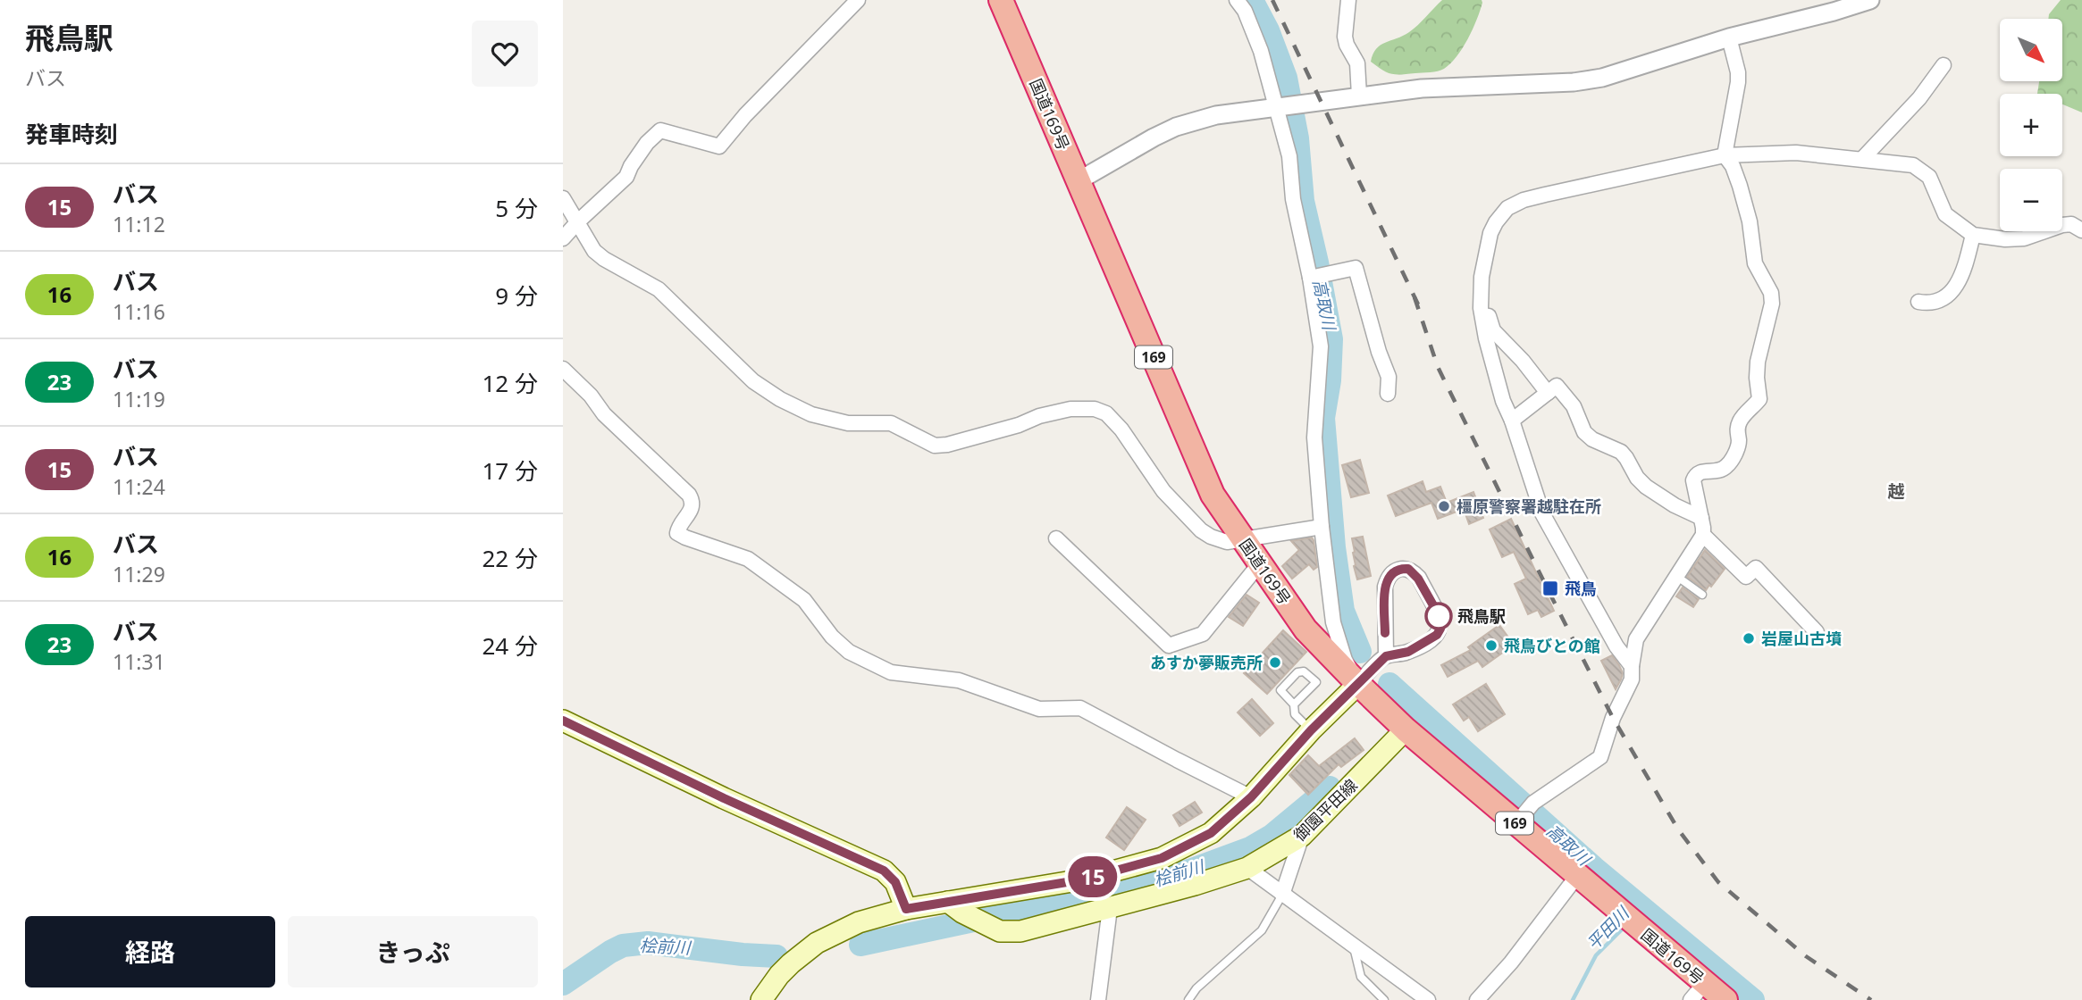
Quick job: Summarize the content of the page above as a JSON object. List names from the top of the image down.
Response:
{
  "streets": {
    "highway": ["国道169号", "169"],
    "main road": ["御園平田線"]
  },
  "crossings": [
    ["国道169号", "御園平田線"]
  ],
  "districts": ["越"],
  "water": ["高取川", "桧前川", "平田川"],
  "places": {
    "other": [
      "橿原警察署越駐在所",
      "飛鳥駅",
      "岩屋山古墳",
      "飛鳥びとの館",
      "あすか夢販売所"
    ],
    "transit": ["飛鳥"]
  },
  "lines": ["bus line 15"],
  "north": "bottom right",
  "page": {
    "heading": [
      ["飛鳥駅", "バス"],
      "発車時刻"
    ],
    "on_map": "15",
    "map_buttons": ["+", "−"],
    "list": [
      {
        "mark": "15",
        "name": "バス",
        "note": "11:12",
        "value": "5 分"
      },
      {
        "mark": "16",
        "name": "バス",
        "note": "11:16",
        "value": "9 分"
      },
      {
        "mark": "23",
        "name": "バス",
        "note": "11:19",
        "value": "12 分"
      },
      {
        "mark": "15",
        "name": "バス",
        "note": "11:24",
        "value": "17 分"
      },
      {
        "mark": "16",
        "name": "バス",
        "note": "11:29",
        "value": "22 分"
      },
      {
        "mark": "23",
        "name": "バス",
        "note": "11:31",
        "value": "24 分"
      }
    ],
    "buttons": ["経路", "きっぷ"]
  }
}
